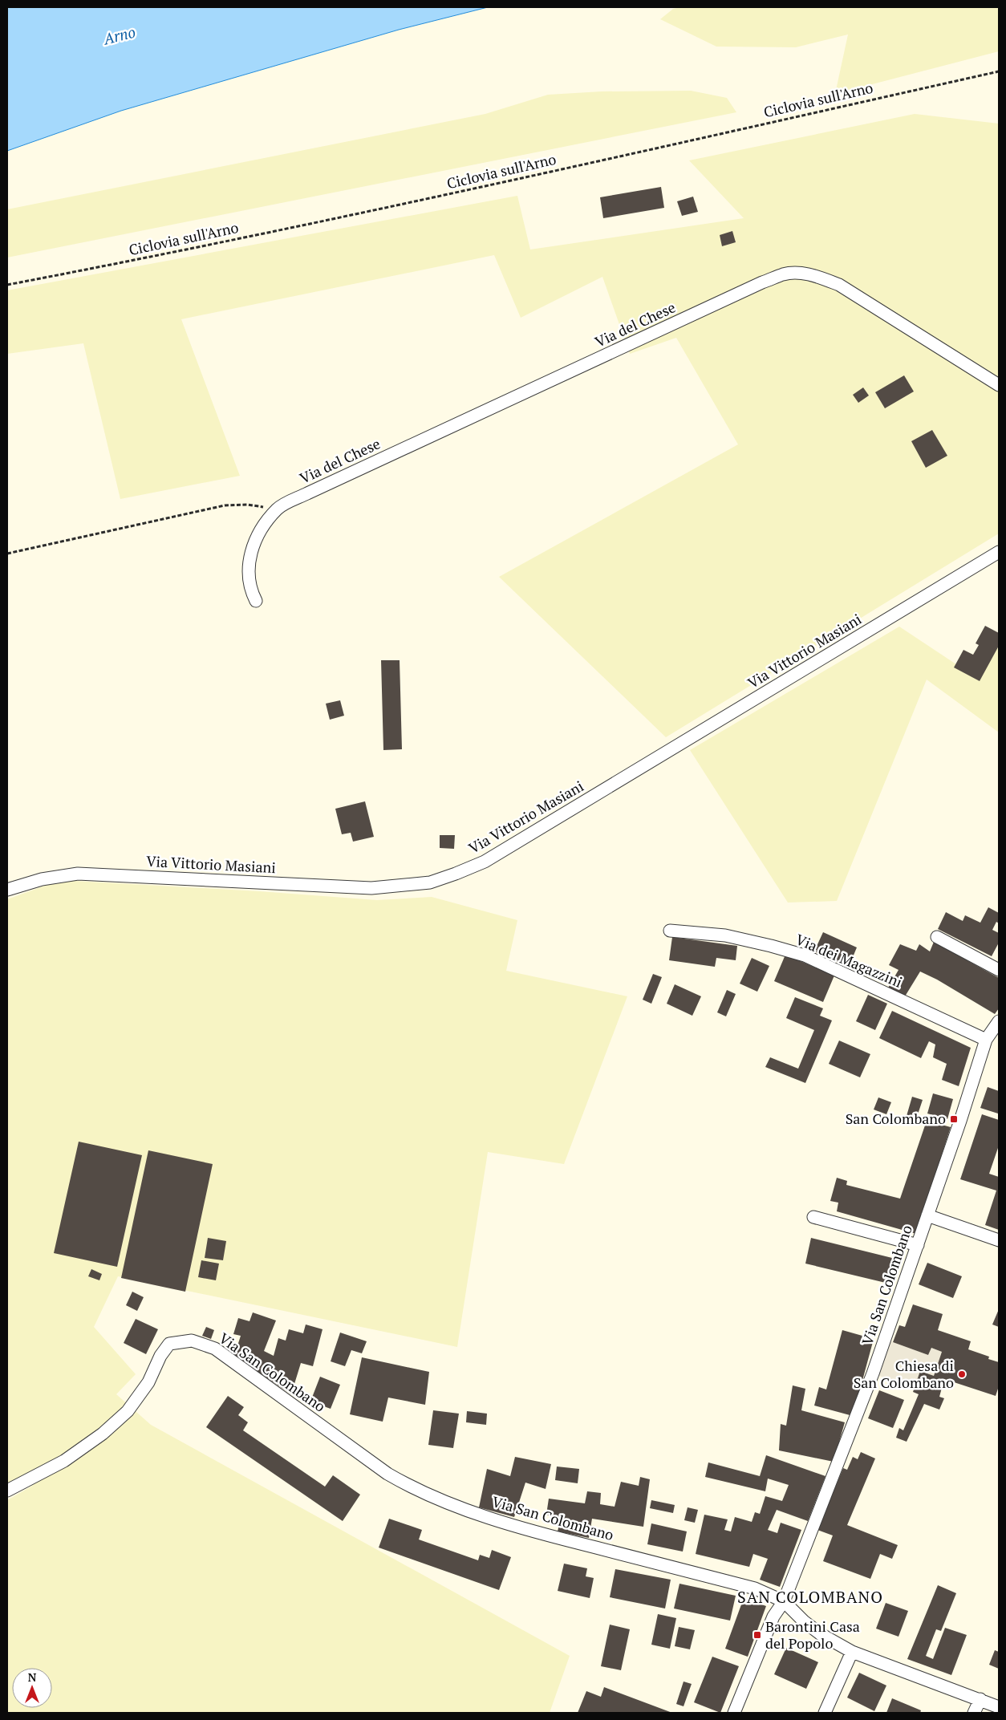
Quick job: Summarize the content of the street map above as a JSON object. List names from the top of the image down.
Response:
{
  "streets": {
    "street": [
      "Via del Chese",
      "Via Vittorio Masiani",
      "Via dei Magazzini",
      "Via San Colombano"
    ],
    "path": ["Ciclovia sull'Arno"]
  },
  "crossings": [
    ["Via dei Magazzini", "Via San Colombano"]
  ],
  "districts": ["SAN COLOMBANO"],
  "water": ["Arno"],
  "places": {
    "transit": ["San Colombano", "Barontini Casa del Popolo"],
    "other": ["Chiesa di San Colombano"]
  },
  "north": "top"
}
